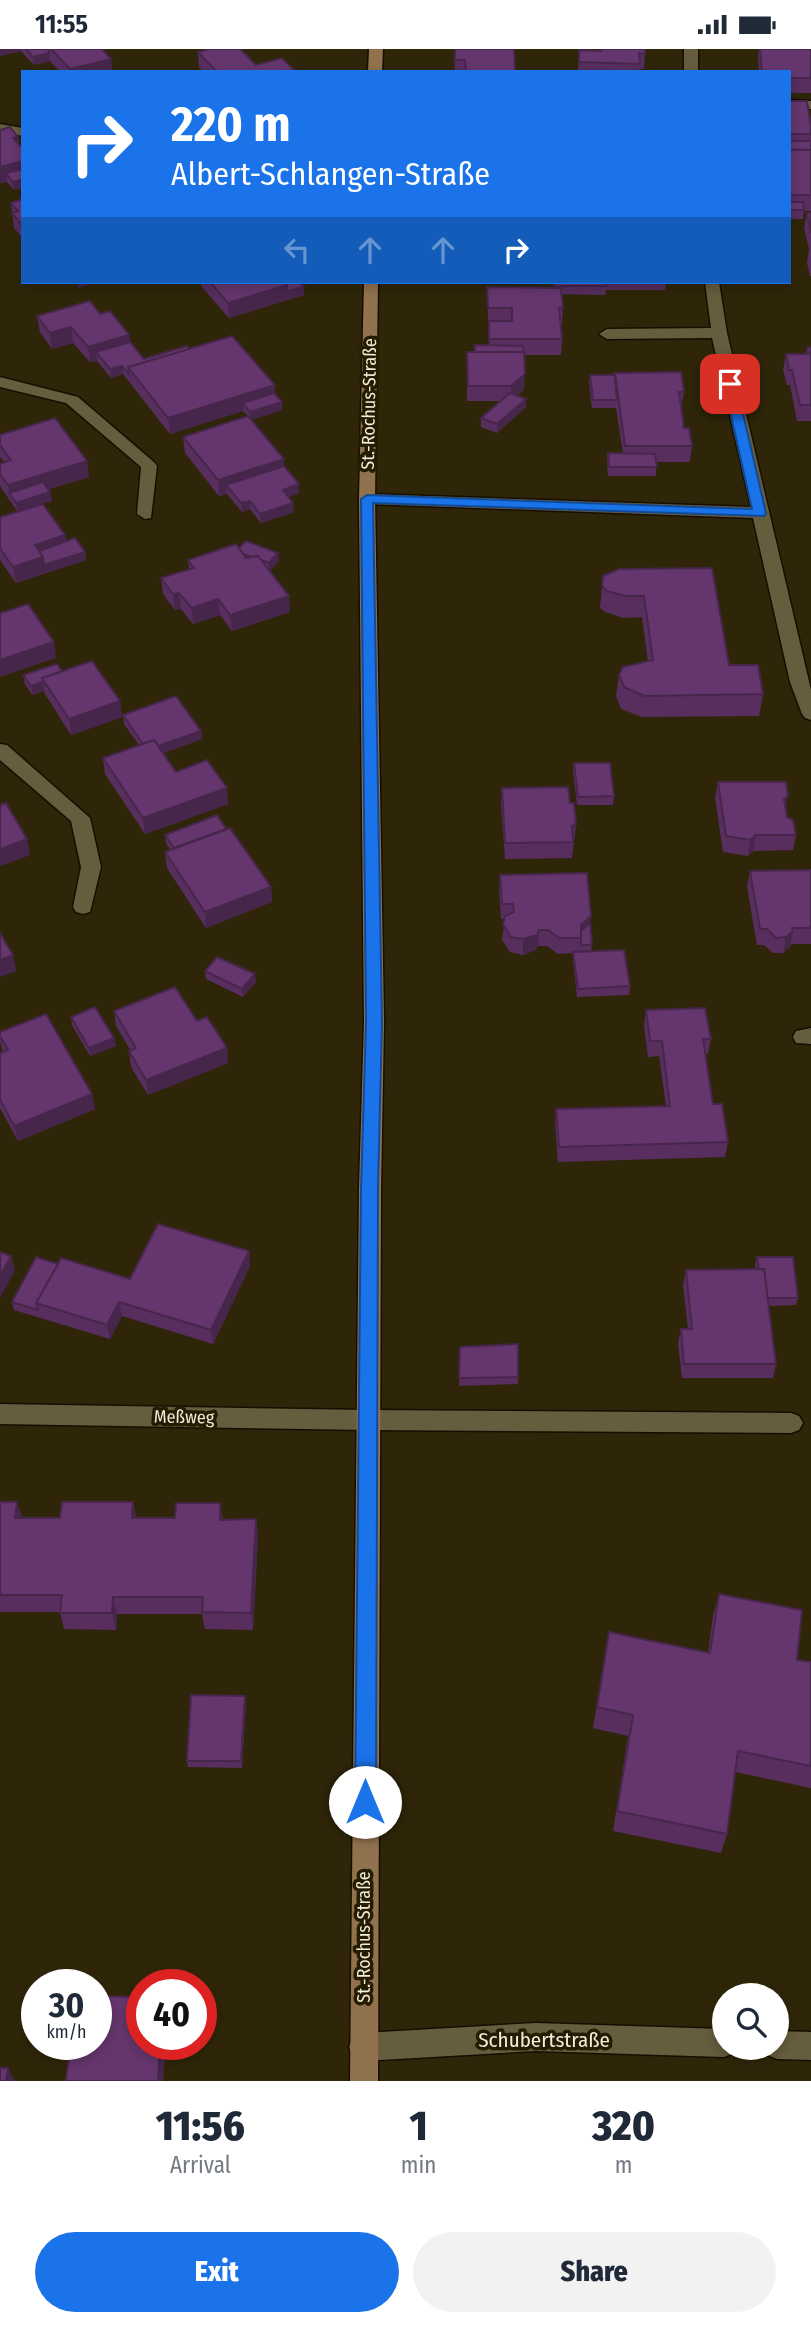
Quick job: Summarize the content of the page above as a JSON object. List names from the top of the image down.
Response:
{
  "streets": {
    "street": ["St.-Rochus-Straße", "Meßweg", "Schubertstraße"]
  },
  "crossings": [
    ["St.-Rochus-Straße", "Meßweg"],
    ["St.-Rochus-Straße", "Schubertstraße"]
  ],
  "page": {
    "status": "11:55",
    "turn": ["220 m", "Albert-Schlangen-Straße"],
    "speed": "30 km/h",
    "limit": "40",
    "eta": [
      "11:56",
      "Arrival",
      "1",
      "min",
      "320",
      "m"
    ],
    "buttons": ["Exit", "Share"]
  }
}
